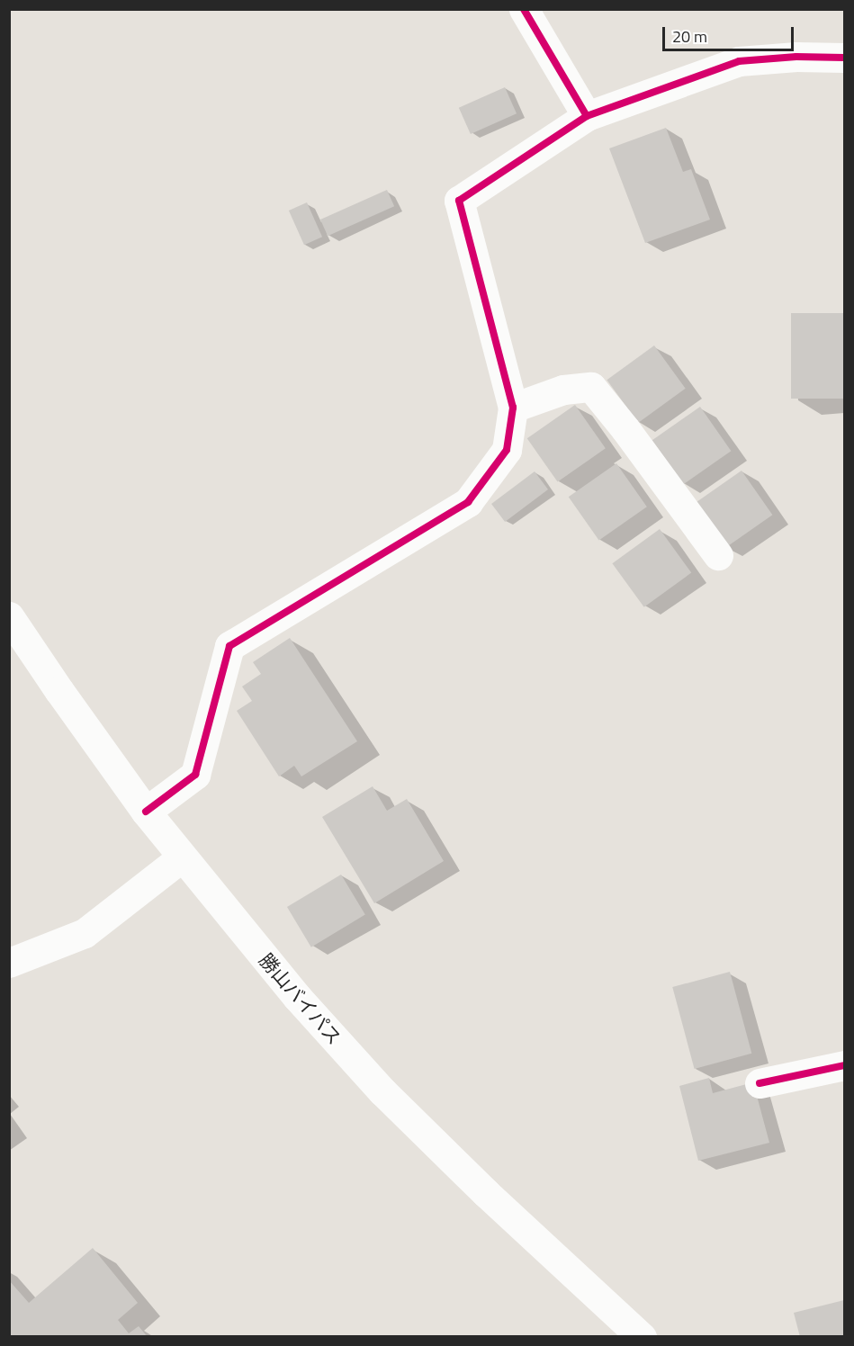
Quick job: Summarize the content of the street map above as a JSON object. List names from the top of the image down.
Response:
{
  "streets": {
    "street": ["勝山バイパス"]
  },
  "scale_bar": "20 m"
}
